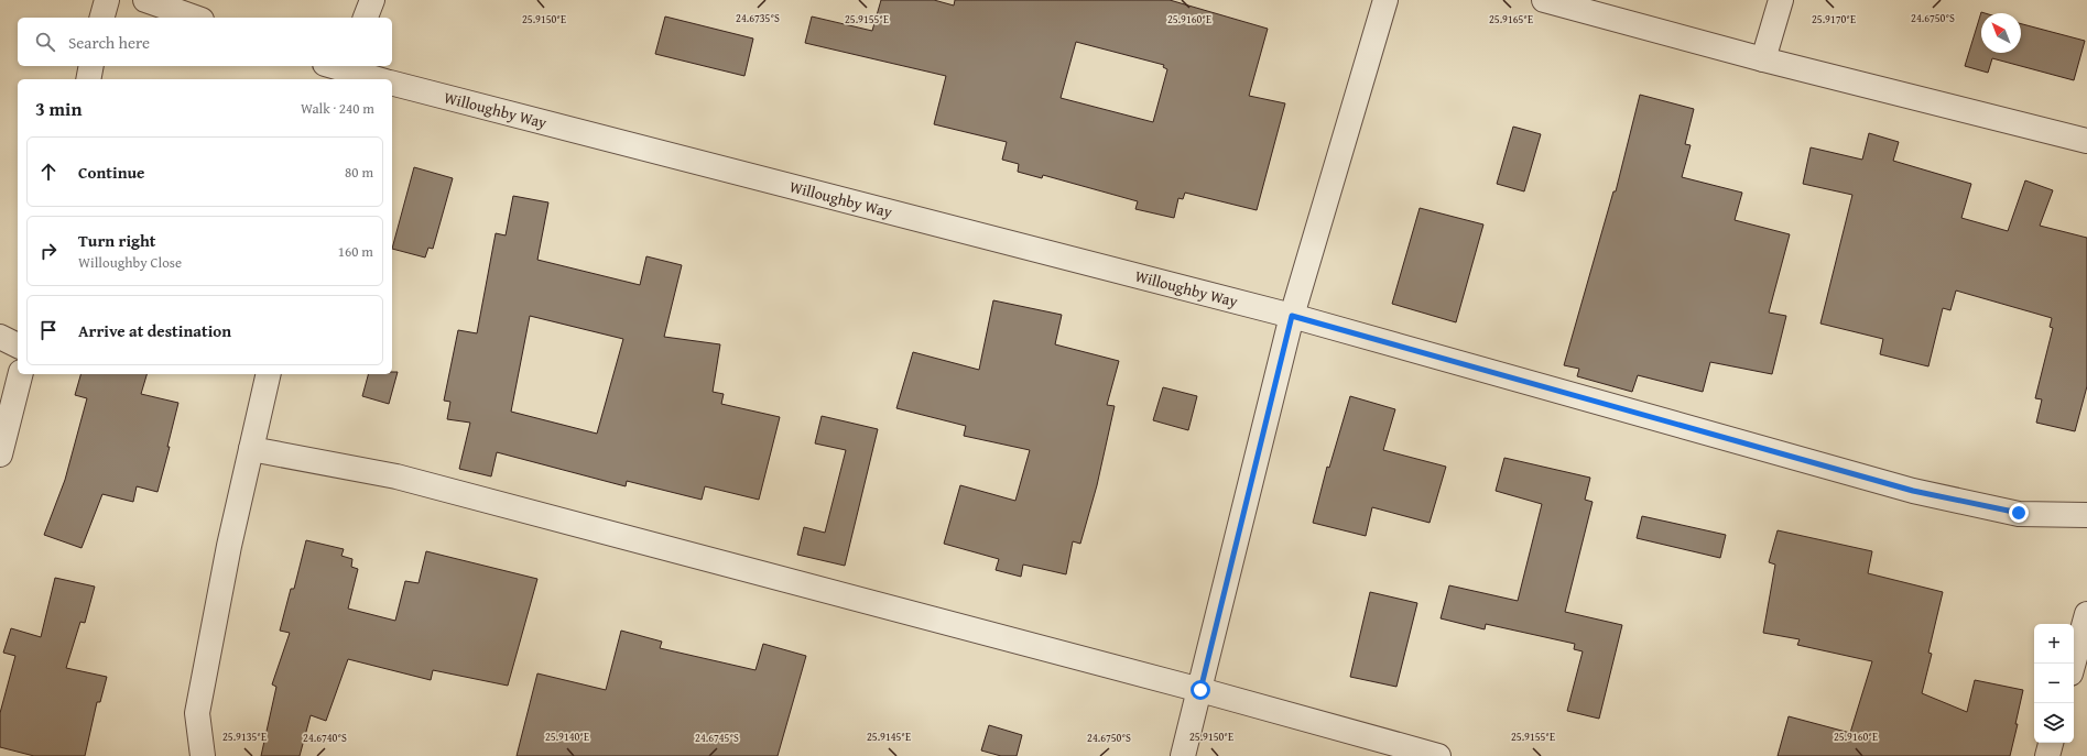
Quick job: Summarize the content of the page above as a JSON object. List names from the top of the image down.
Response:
{
  "streets": {
    "street": ["Willoughby Way"]
  },
  "north": "top left",
  "page": {
    "search": "Search here",
    "heading": ["3 min", "Walk · 240 m"],
    "list": [
      ["Continue", "80 m"],
      ["Turn right", "Willoughby Close", "160 m"],
      "Arrive at destination"
    ],
    "map_buttons": ["+", "−"]
  },
  "coordinates": [
    "24.6735°S",
    "24.6750°S",
    "25.9155°E",
    "25.9170°E",
    "25.9150°E",
    "25.9160°E",
    "25.9165°E",
    "25.9135°E",
    "25.9140°E",
    "25.9145°E",
    "24.6740°S",
    "24.6745°S"
  ]
}
